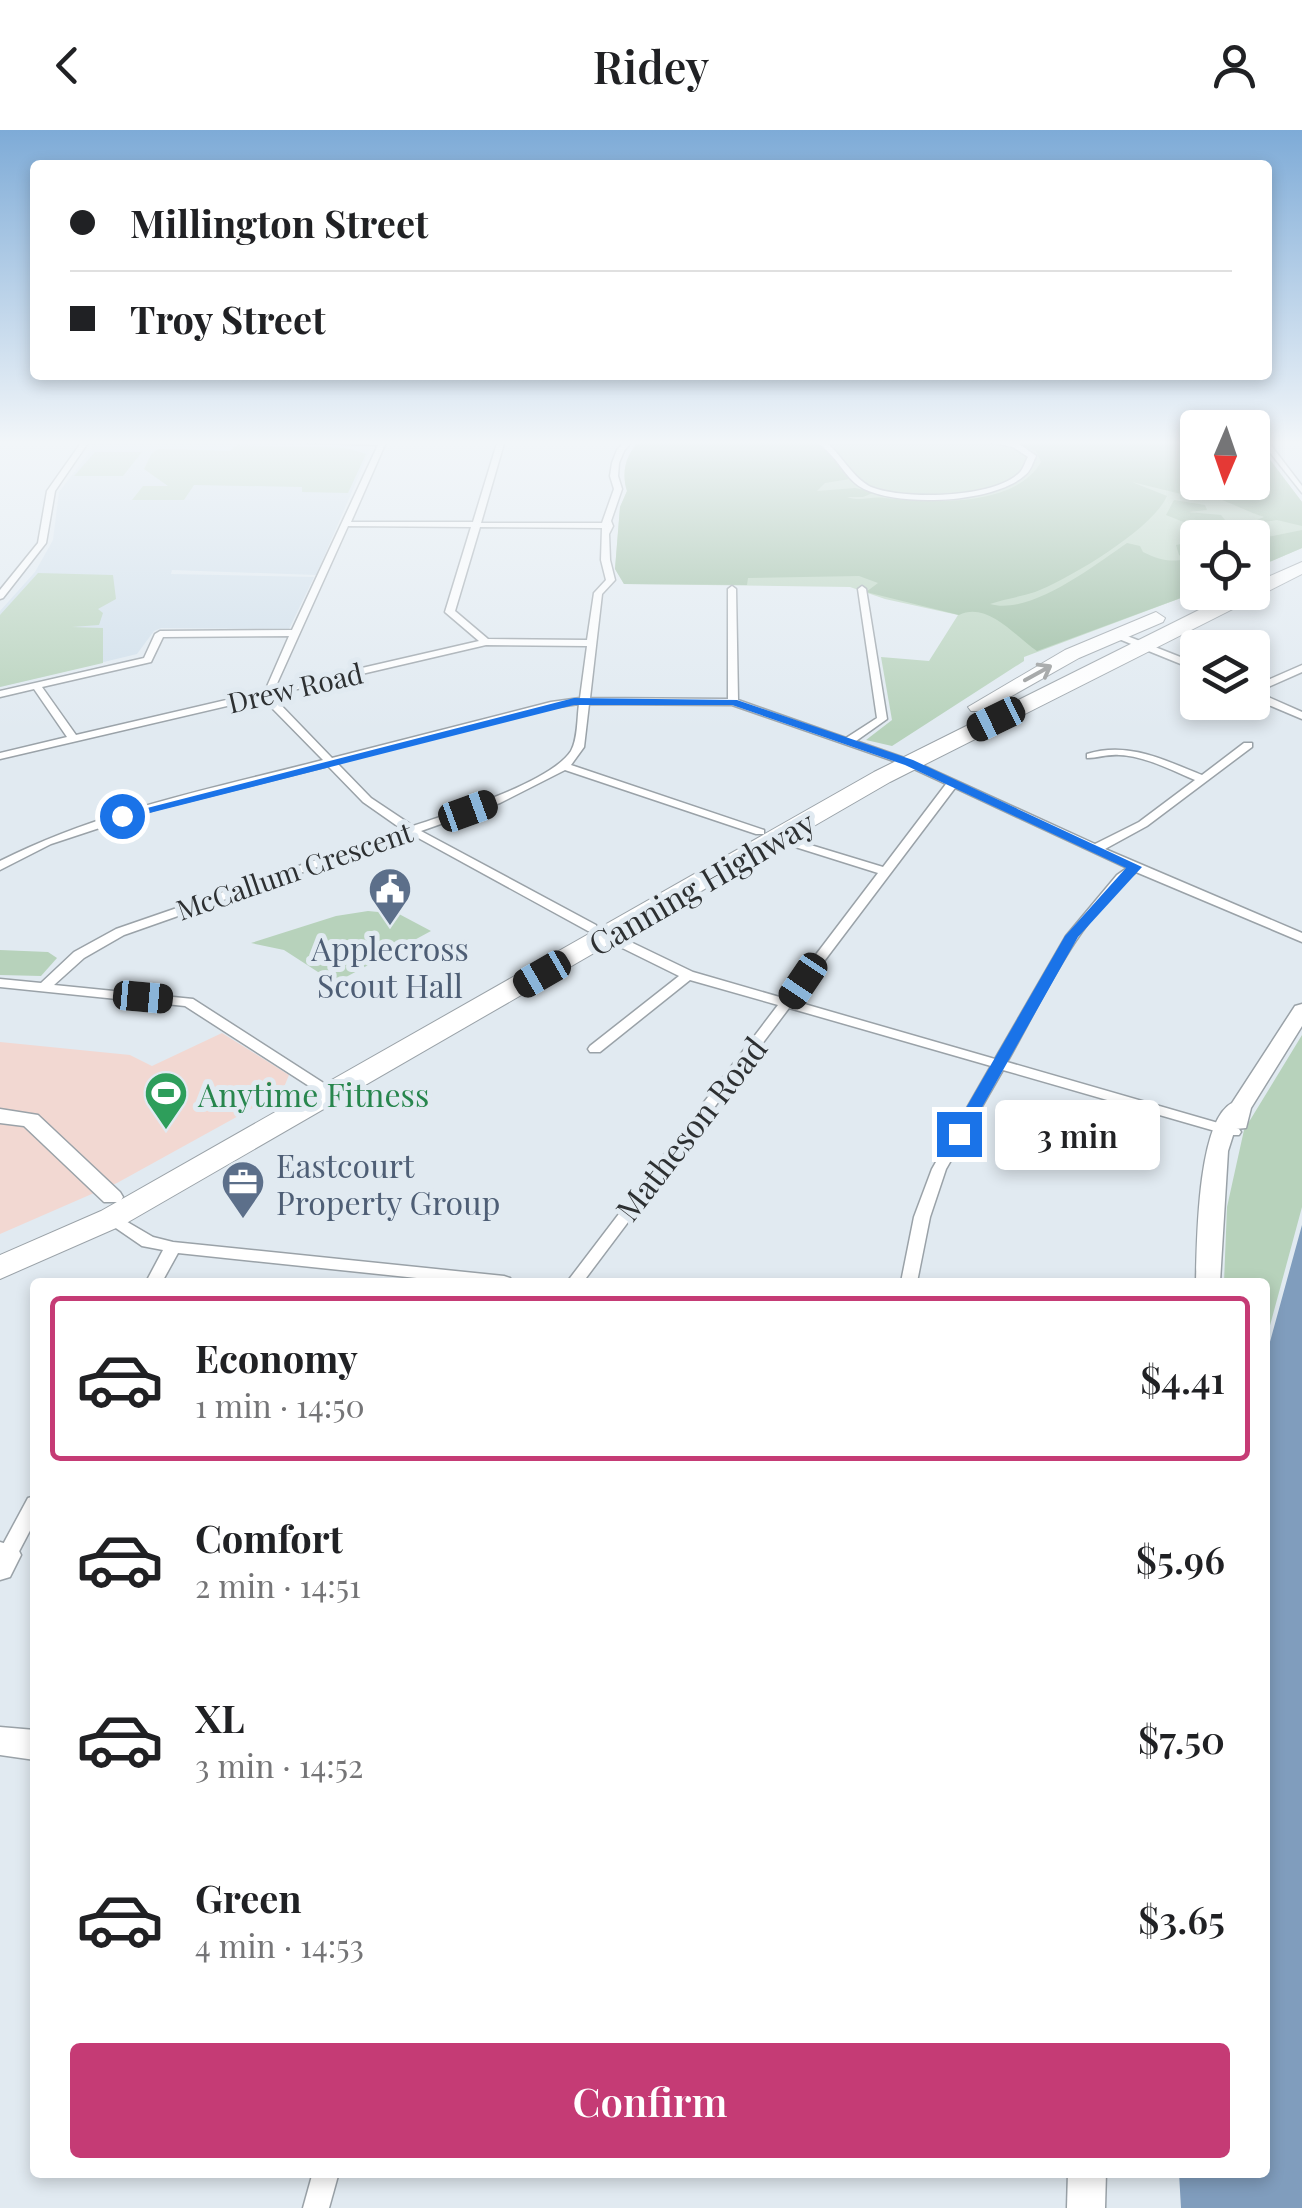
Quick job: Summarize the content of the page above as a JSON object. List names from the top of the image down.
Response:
{
  "streets": {
    "highway": ["Canning Highway"],
    "street": ["Drew Road", "McCallum Crescent", "Matheson Road"]
  },
  "places": {
    "public building": ["Applecross Scout Hall"],
    "sports": ["Anytime Fitness"],
    "office": ["Eastcourt Property Group"]
  },
  "north": "bottom",
  "page": {
    "header": "Ridey",
    "banner": ["Millington Street", "Troy Street"],
    "bubble": "3 min",
    "list": [
      {
        "name": "Economy",
        "note": "1 min · 14:50",
        "value": "$4.41"
      },
      {
        "name": "Comfort",
        "note": "2 min · 14:51",
        "value": "$5.96"
      },
      {
        "name": "XL",
        "note": "3 min · 14:52",
        "value": "$7.50"
      },
      {
        "name": "Green",
        "note": "4 min · 14:53",
        "value": "$3.65"
      }
    ],
    "buttons": "Confirm"
  }
}
